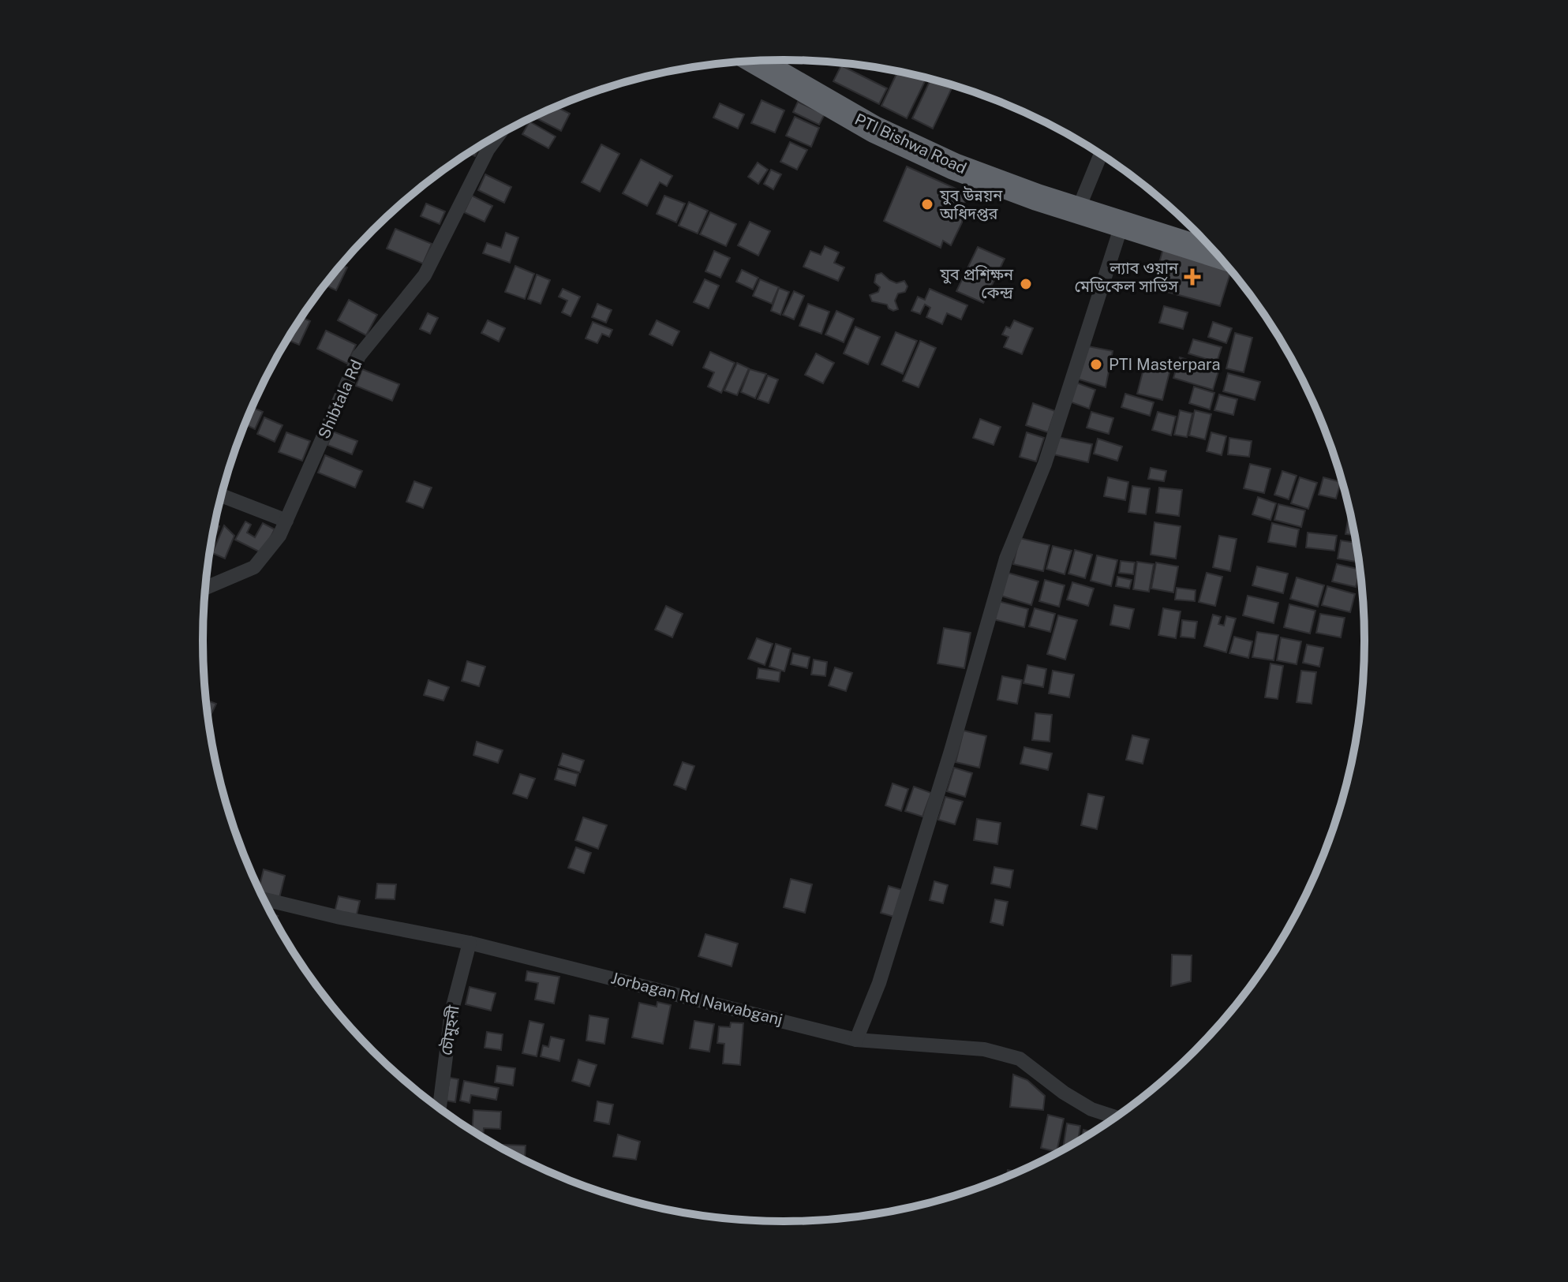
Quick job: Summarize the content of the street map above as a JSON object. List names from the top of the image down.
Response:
{
  "streets": {
    "highway": ["PTI Bishwa Road"],
    "street": ["Shibtala Rd", "Jorbagan Rd Nawabganj", "চৌমুহনী"]
  },
  "crossings": [
    ["Jorbagan Rd Nawabganj", "চৌমুহনী"]
  ],
  "places": {
    "other": ["যুব উন্নয়ন অধিদপ্তর", "যুব প্রশিক্ষন কেন্দ্র", "PTI Masterpara"],
    "health": ["ল্যাব ওয়ান মেডিকেল সার্ভিস"]
  }
}
